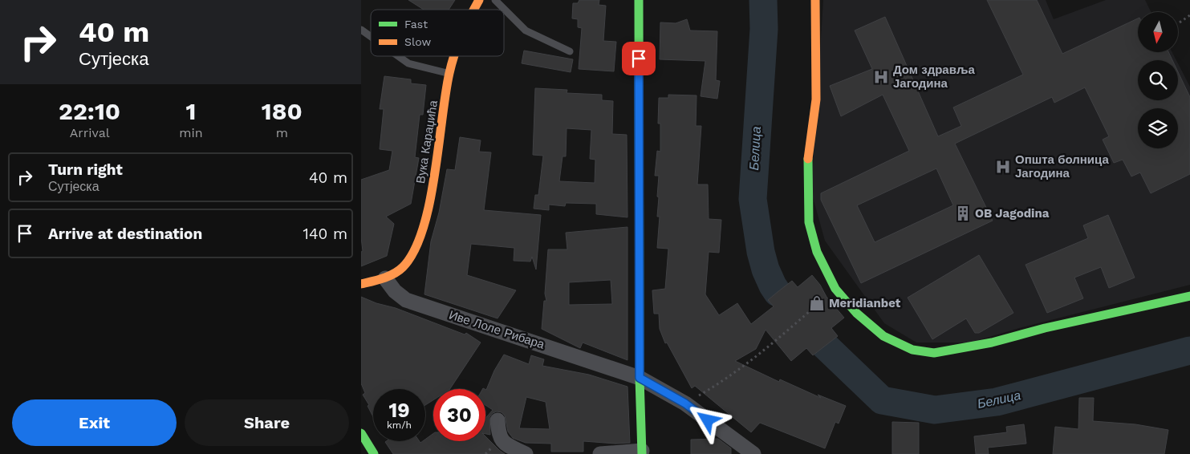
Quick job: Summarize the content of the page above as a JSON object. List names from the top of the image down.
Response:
{
  "streets": {
    "main road": ["Вука Караџића"],
    "street": ["Иве Лоле Рибара"]
  },
  "crossings": [
    ["Вука Караџића", "Иве Лоле Рибара"]
  ],
  "water": ["Белица"],
  "places": {
    "hospital": ["Дом здравља Јагодина", "Општа болница Јагодина"],
    "building": ["OB Jagodina"],
    "shop": ["Meridianbet"]
  },
  "legend": ["Fast", "Slow"],
  "north": "bottom",
  "page": {
    "turn": ["40 m", "Сутјеска"],
    "eta": [
      "22:10",
      "Arrival",
      "1",
      "min",
      "180",
      "m"
    ],
    "list": [
      {
        "name": "Turn right",
        "note": "Сутјеска",
        "value": "40 m"
      },
      {
        "name": "Arrive at destination",
        "value": "140 m"
      }
    ],
    "speed": "19 km/h",
    "limit": "30",
    "buttons": ["Exit", "Share"]
  }
}
